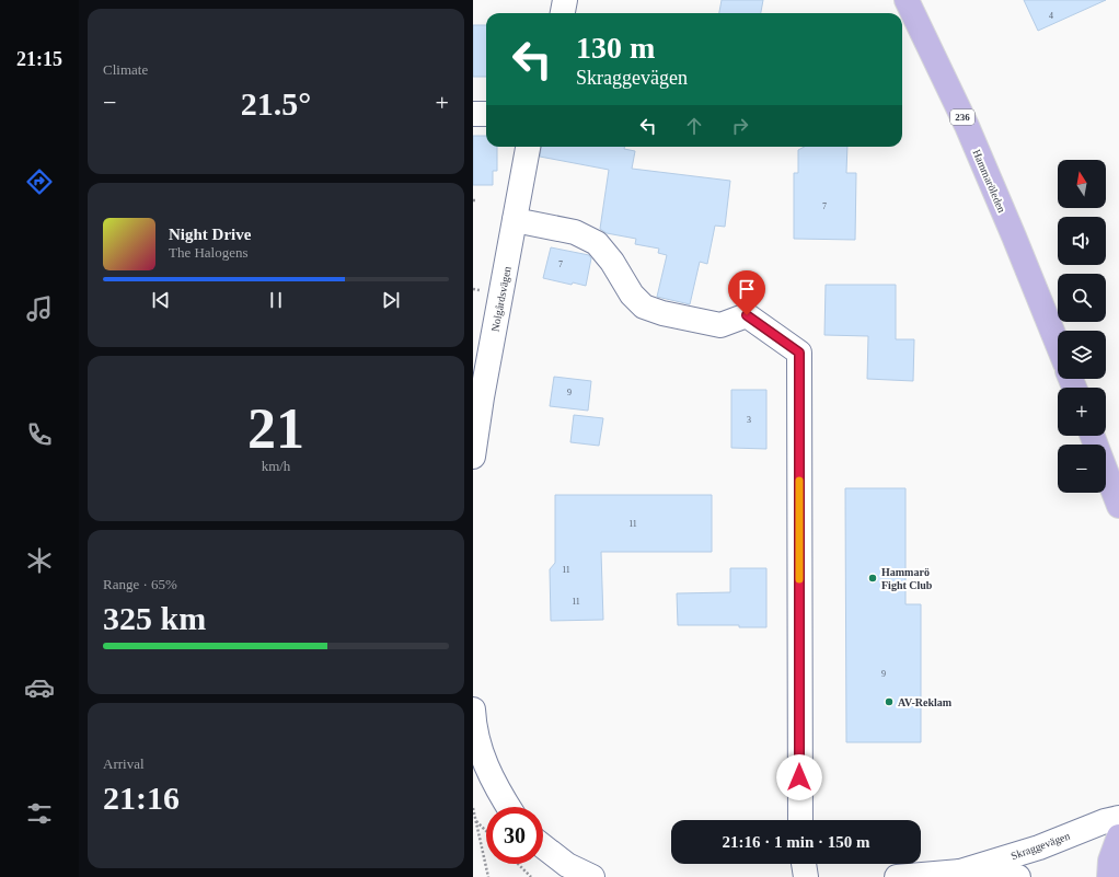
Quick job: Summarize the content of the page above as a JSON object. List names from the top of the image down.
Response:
{
  "streets": {
    "main road": ["236", "Hammaröleden"],
    "street": ["Nolgårdsvägen", "Skraggevägen"]
  },
  "places": ["Hammarö Fight Club", "AV-Reklam"],
  "house_numbers": [
    "4",
    "7",
    "7",
    "9",
    "3",
    "11",
    "11",
    "11",
    "9"
  ],
  "north": "top",
  "page": {
    "tabs": "21:15",
    "tile": [
      "Climate",
      ["21", "km/h"],
      ["Range · 65%", "325 km"],
      ["Arrival", "21:16"]
    ],
    "turn": ["130 m", "Skraggevägen"],
    "heat": ["−", "21.5°", "+"],
    "map_buttons": ["+", "−"],
    "song": ["Night Drive", "The Halogens"],
    "limit": "30",
    "trip": "21:16 · 1 min · 150 m"
  }
}
